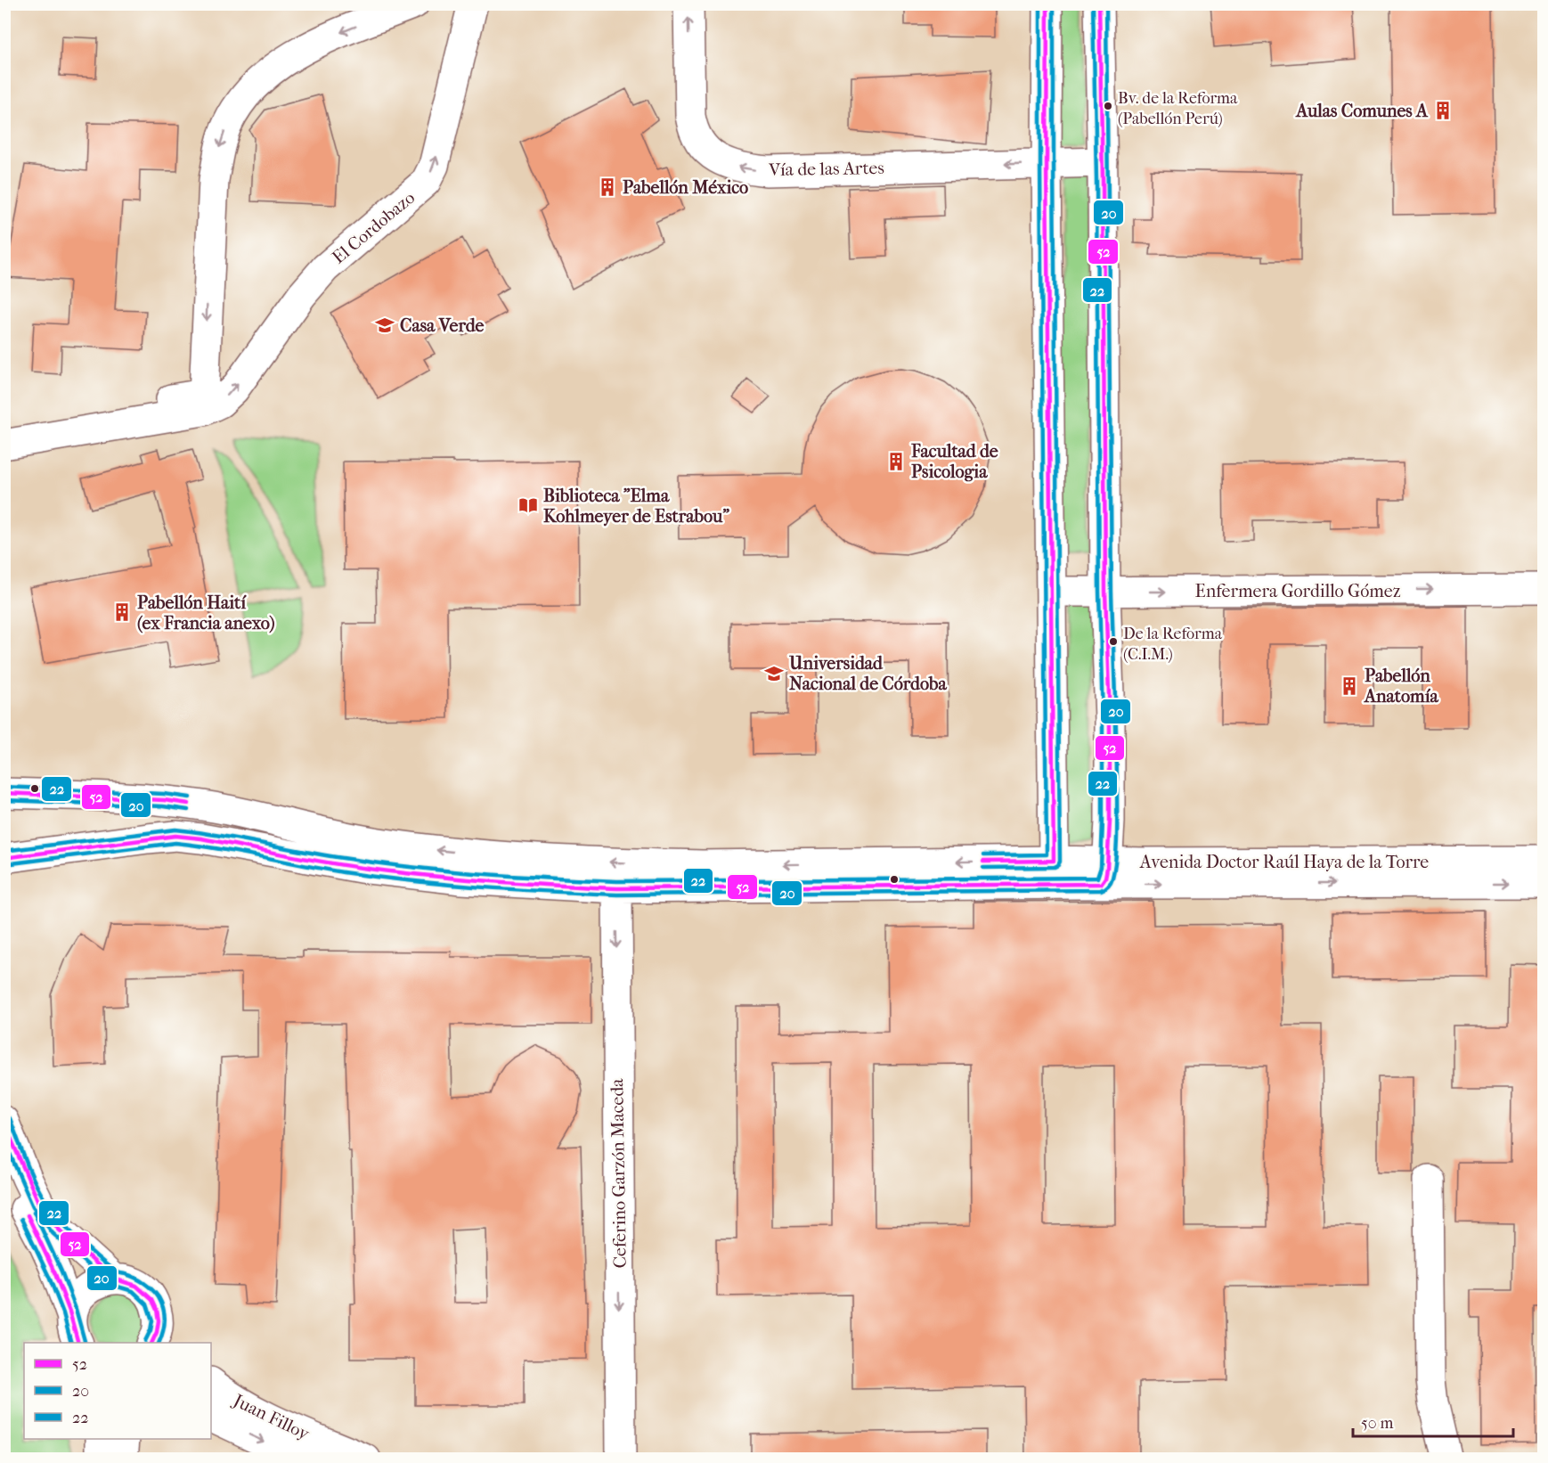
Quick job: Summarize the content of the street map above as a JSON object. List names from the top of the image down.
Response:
{
  "streets": {
    "street": [
      "Vía de las Artes",
      "El Cordobazo",
      "Enfermera Gordillo Gómez",
      "Avenida Doctor Raúl Haya de la Torre",
      "Ceferino Garzón Maceda",
      "Juan Filloy"
    ]
  },
  "crossings": [
    ["Avenida Doctor Raúl Haya de la Torre", "Ceferino Garzón Maceda"]
  ],
  "one_way": ["El Cordobazo", "Enfermera Gordillo Gómez", "Ceferino Garzón Maceda"],
  "places": {
    "other": ["Bv. de la Reforma (Pabellón Perú)", "De la Reforma (C.I.M.)"],
    "building": [
      "Aulas Comunes A",
      "Pabellón México",
      "Facultad de Psicologia",
      "Pabellón Haití (ex Francia anexo)",
      "Pabellón Anatomía"
    ],
    "school or university": ["Casa Verde", "Universidad Nacional de Córdoba"],
    "library": ["Biblioteca \"Elma Kohlmeyer de Estrabou\""]
  },
  "lines": ["transit line 52", "transit line 20", "transit line 22"],
  "legend": ["52", "20", "22"],
  "scale_bar": "50 m"
}
